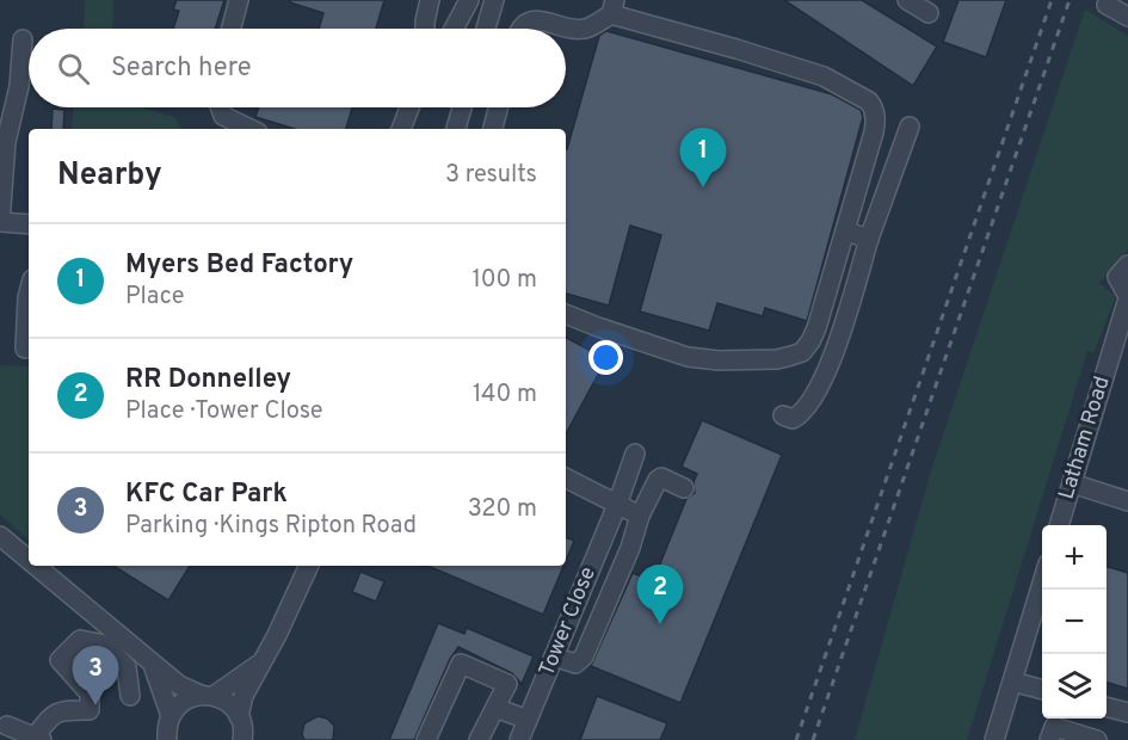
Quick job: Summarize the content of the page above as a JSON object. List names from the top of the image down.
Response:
{
  "streets": {
    "street": ["Latham Road", "Tower Close"]
  },
  "page": {
    "search": "Search here",
    "pins": ["1", "2", "3"],
    "heading": ["Nearby", "3 results"],
    "list": [
      {
        "mark": "1",
        "name": "Myers Bed Factory",
        "note": "Place",
        "value": "100 m"
      },
      {
        "mark": "2",
        "name": "RR Donnelley",
        "note": "Place · Tower Close",
        "value": "140 m"
      },
      {
        "mark": "3",
        "name": "KFC Car Park",
        "note": "Parking · Kings Ripton Road",
        "value": "320 m"
      }
    ],
    "map_buttons": ["+", "−"]
  }
}
